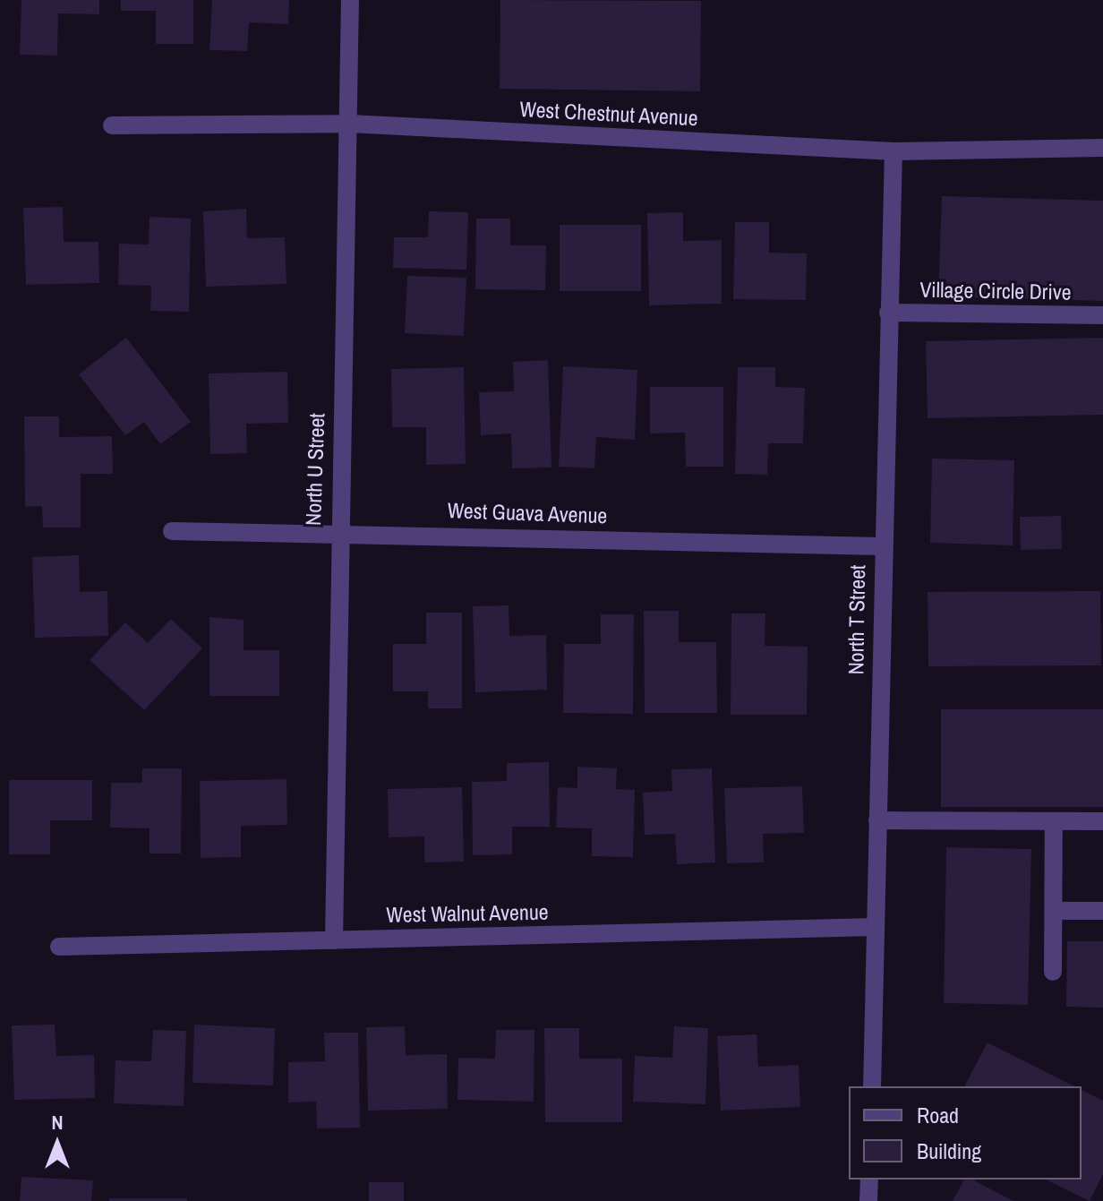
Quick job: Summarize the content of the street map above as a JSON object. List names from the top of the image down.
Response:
{
  "streets": {
    "street": [
      "West Chestnut Avenue",
      "Village Circle Drive",
      "North U Street",
      "West Guava Avenue",
      "North T Street",
      "West Walnut Avenue"
    ]
  },
  "crossings": [
    ["West Chestnut Avenue", "North U Street"],
    ["West Chestnut Avenue", "North T Street"],
    ["Village Circle Drive", "North T Street"],
    ["North U Street", "West Guava Avenue"],
    ["North U Street", "West Walnut Avenue"],
    ["West Guava Avenue", "North T Street"],
    ["North T Street", "West Walnut Avenue"]
  ],
  "legend": ["Road", "Building"],
  "north": "top"
}
